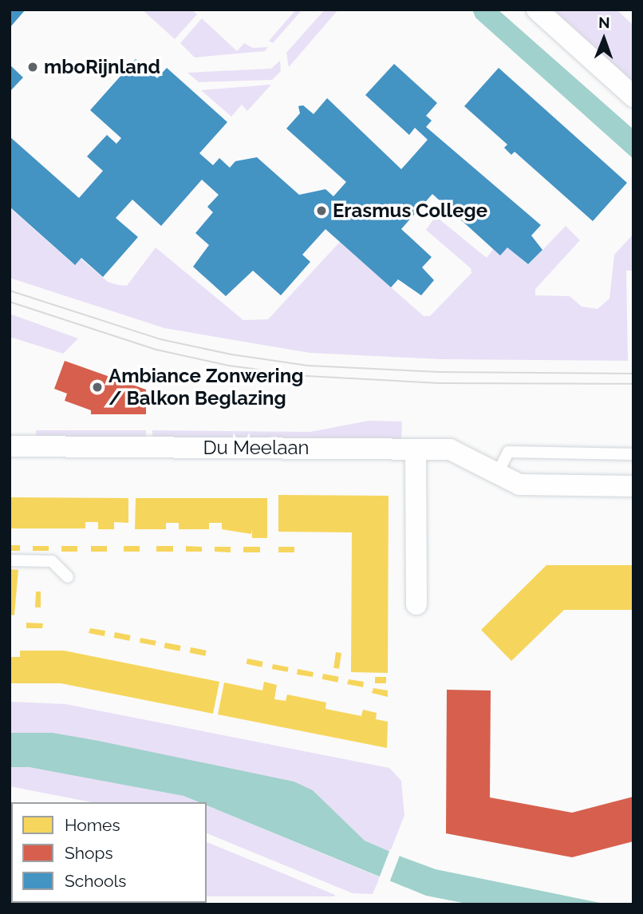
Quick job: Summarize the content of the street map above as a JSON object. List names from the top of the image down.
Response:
{
  "streets": {
    "street": ["Du Meelaan"]
  },
  "places": ["mboRijnland", "Erasmus College", "Ambiance Zonwering / Balkon Beglazing"],
  "legend": ["Homes", "Shops", "Schools"],
  "north": "top"
}
